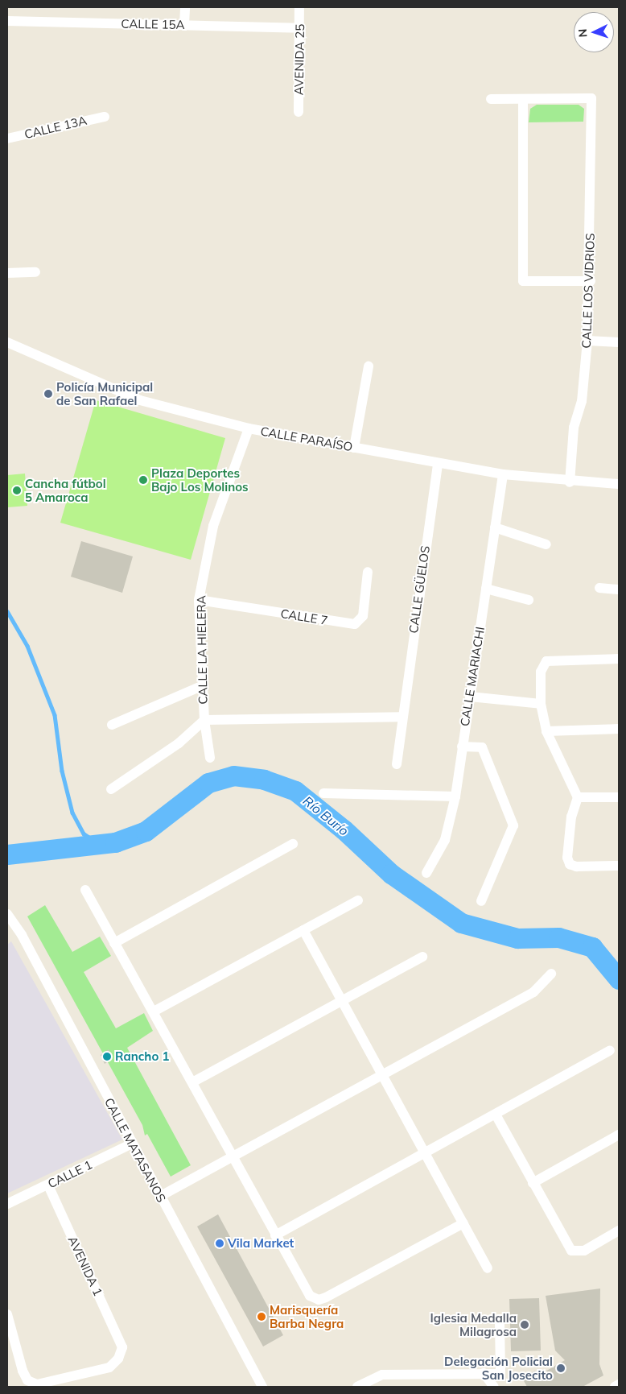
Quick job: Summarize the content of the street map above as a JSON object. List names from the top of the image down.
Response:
{
  "streets": {
    "street": [
      "CALLE 15A",
      "AVENIDA 25",
      "CALLE 13A",
      "CALLE LOS VIDRIOS",
      "CALLE PARAÍSO",
      "CALLE GÜELOS",
      "CALLE 7",
      "CALLE LA HIELERA",
      "CALLE MARIACHI",
      "CALLE MATASANOS",
      "CALLE 1",
      "AVENIDA 1"
    ]
  },
  "crossings": [
    ["CALLE 15A", "AVENIDA 25"],
    ["CALLE LOS VIDRIOS", "CALLE PARAÍSO"],
    ["CALLE PARAÍSO", "CALLE GÜELOS"],
    ["CALLE PARAÍSO", "CALLE LA HIELERA"],
    ["CALLE PARAÍSO", "CALLE MARIACHI"],
    ["CALLE 7", "CALLE LA HIELERA"],
    ["CALLE MATASANOS", "CALLE 1"],
    ["CALLE 1", "AVENIDA 1"]
  ],
  "water": ["Río Burío"],
  "places": [
    "Policía Municipal de San Rafael",
    "Plaza Deportes Bajo Los Molinos",
    "Cancha fútbol 5 Amaroca",
    "Rancho 1",
    "Vila Market",
    "Marisquería Barba Negra",
    "Iglesia Medalla Milagrosa",
    "Delegación Policial San Josecito"
  ],
  "north": "left"
}
